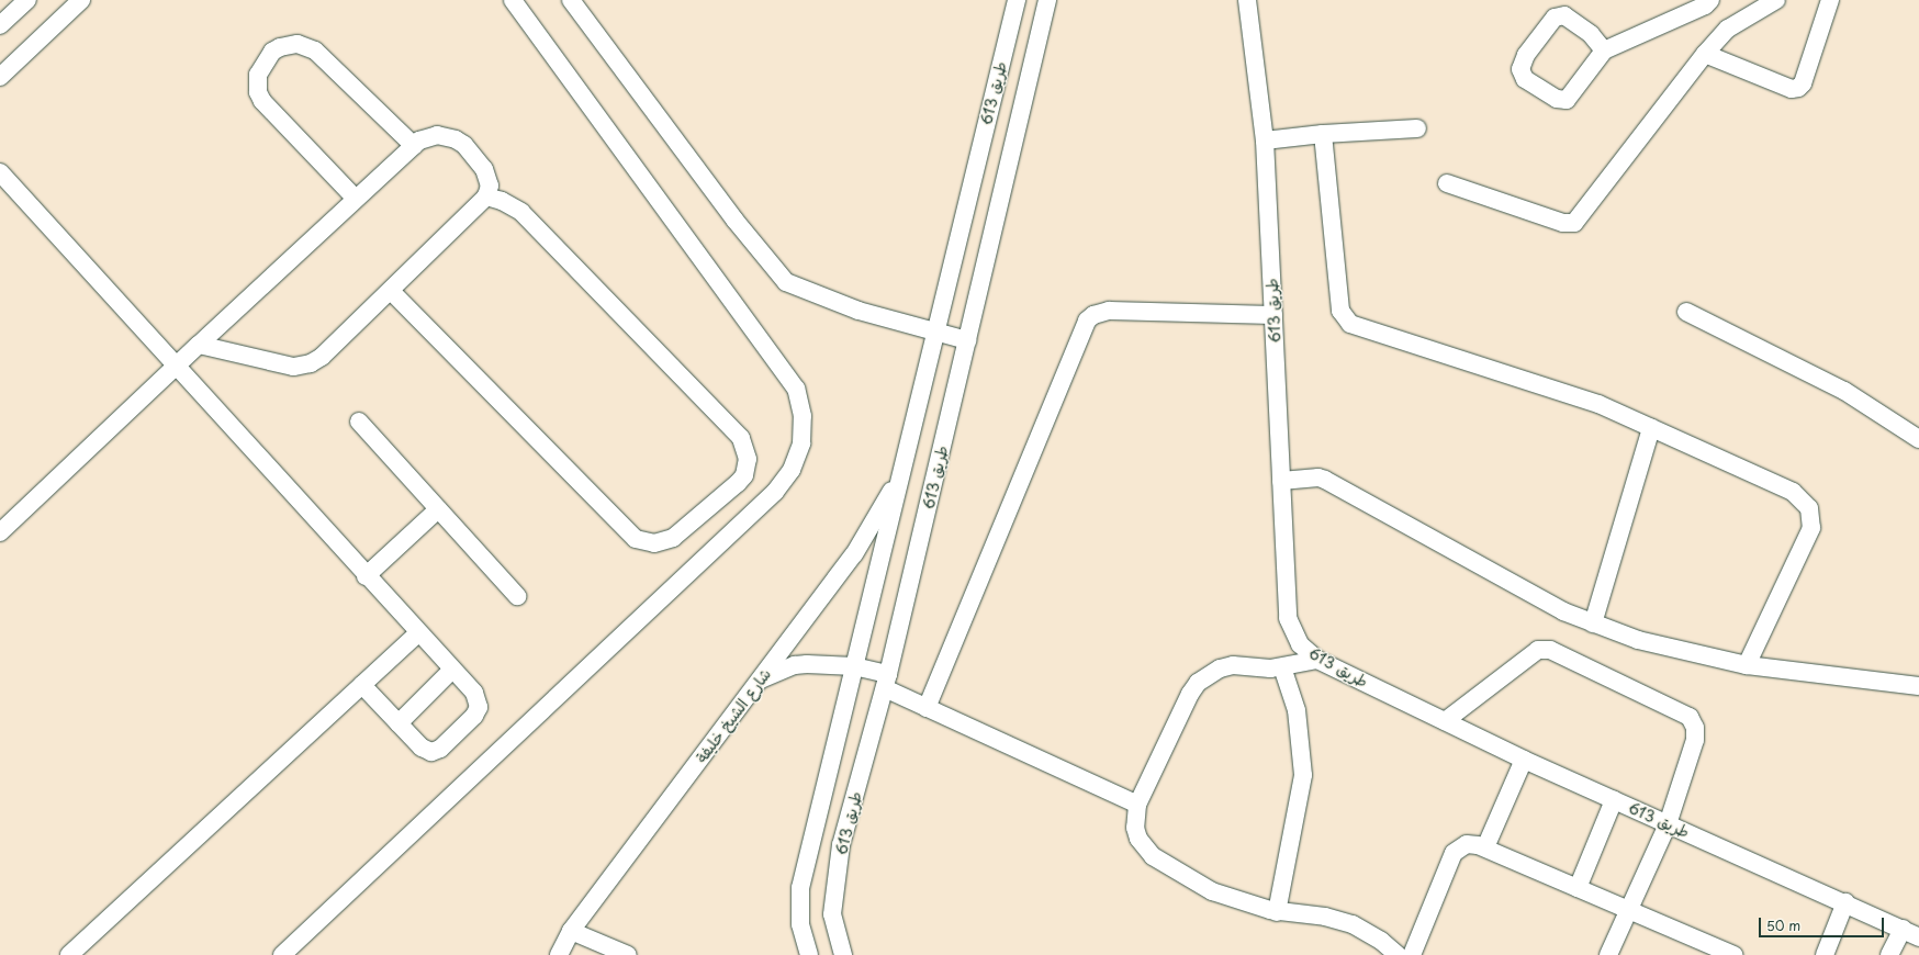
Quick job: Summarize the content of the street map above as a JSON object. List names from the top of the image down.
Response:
{
  "streets": {
    "street": ["طريق 613", "شارع الشيخ خليفة"]
  },
  "crossings": [
    ["طريق 613", "شارع الشيخ خليفة"]
  ],
  "scale_bar": "50 m"
}
